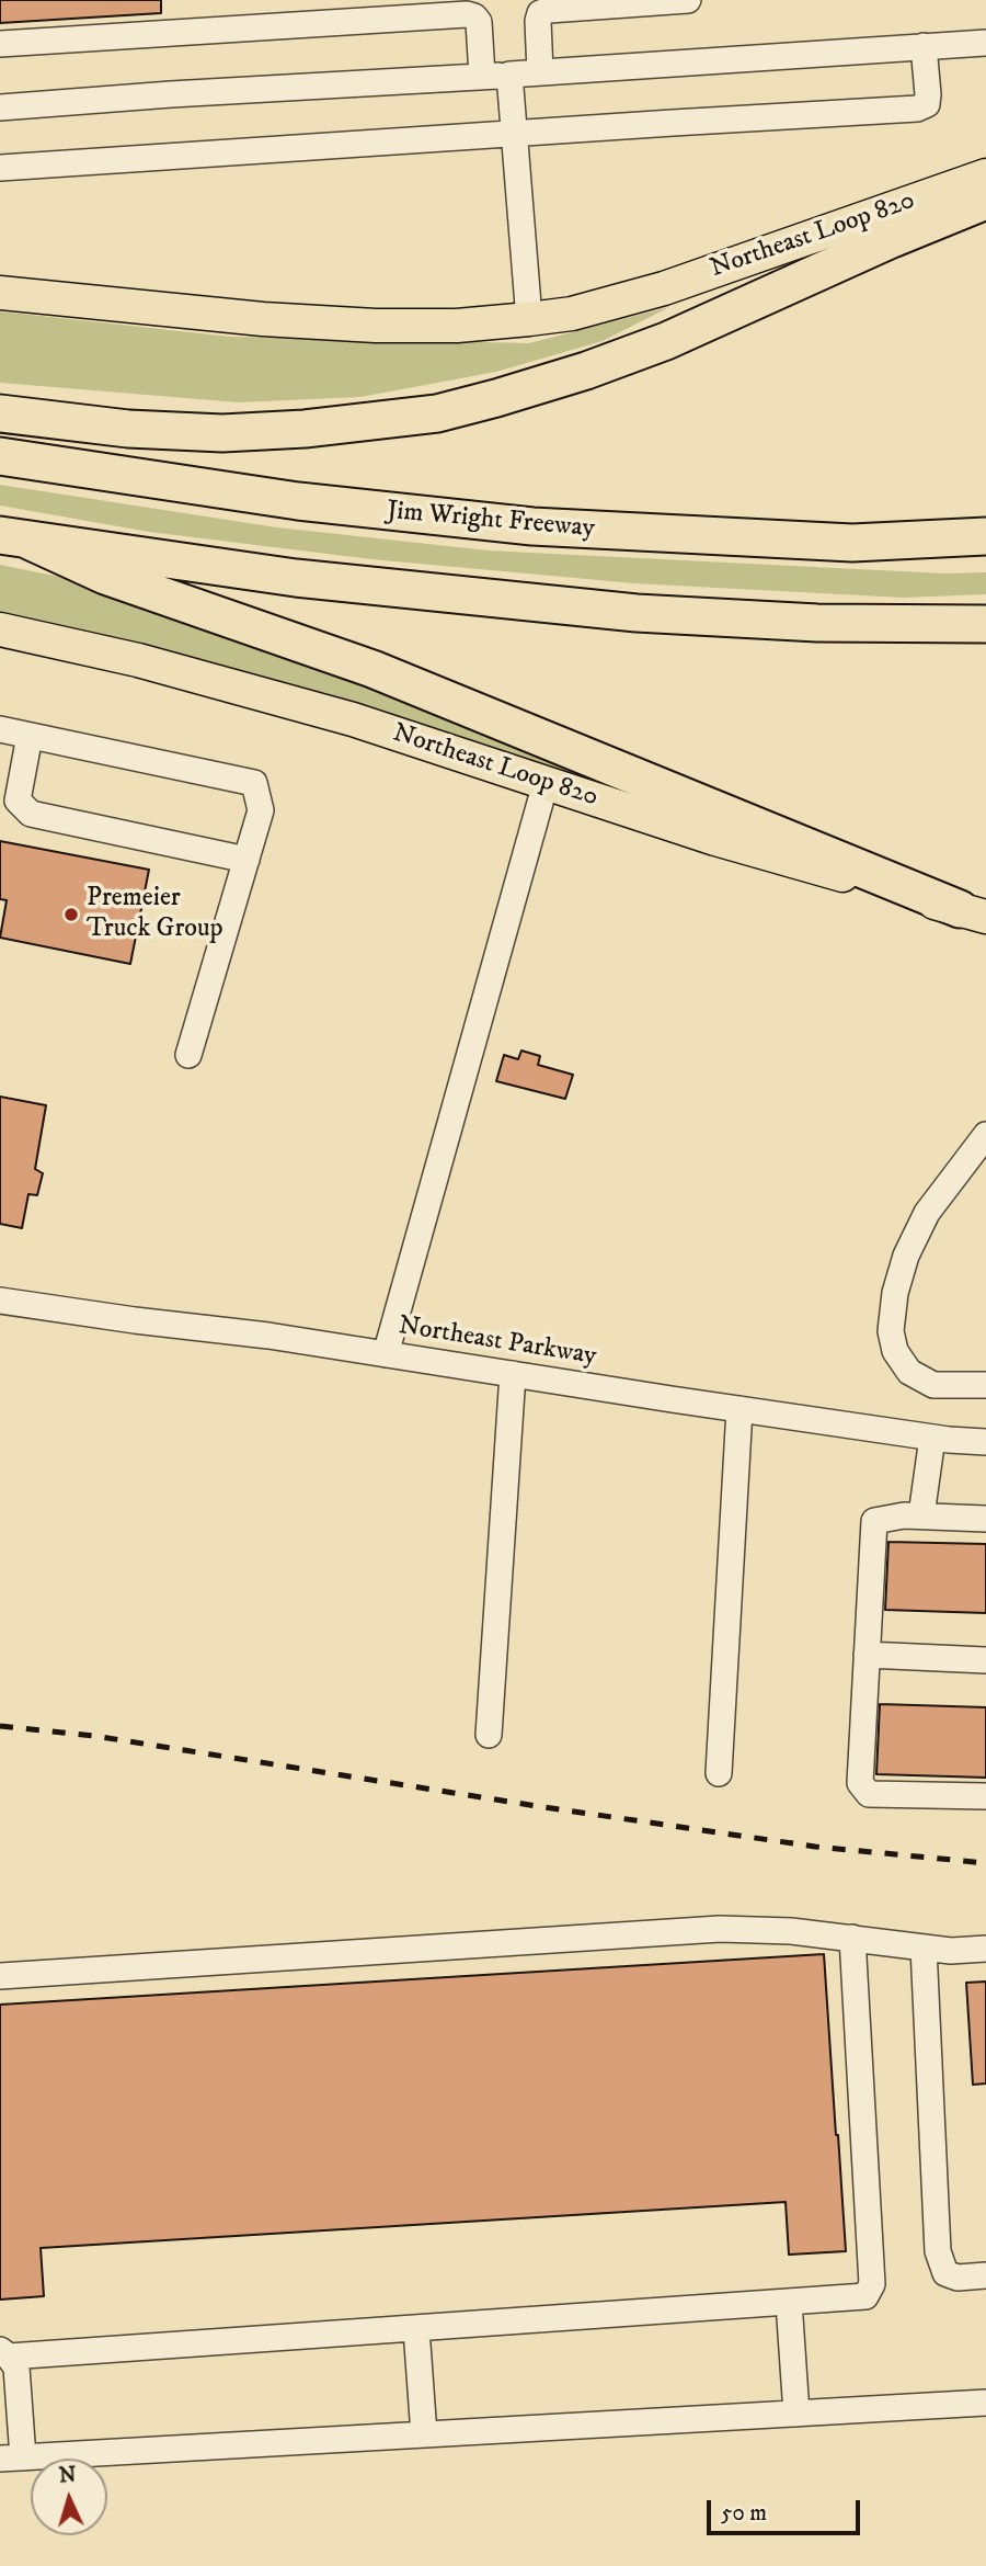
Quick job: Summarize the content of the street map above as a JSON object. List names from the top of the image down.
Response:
{
  "streets": {
    "highway": ["Jim Wright Freeway"],
    "main road": ["Northeast Loop 820"],
    "street": ["Northeast Parkway"]
  },
  "places": ["Premeier Truck Group"],
  "scale_bar": "50 m",
  "north": "top"
}
